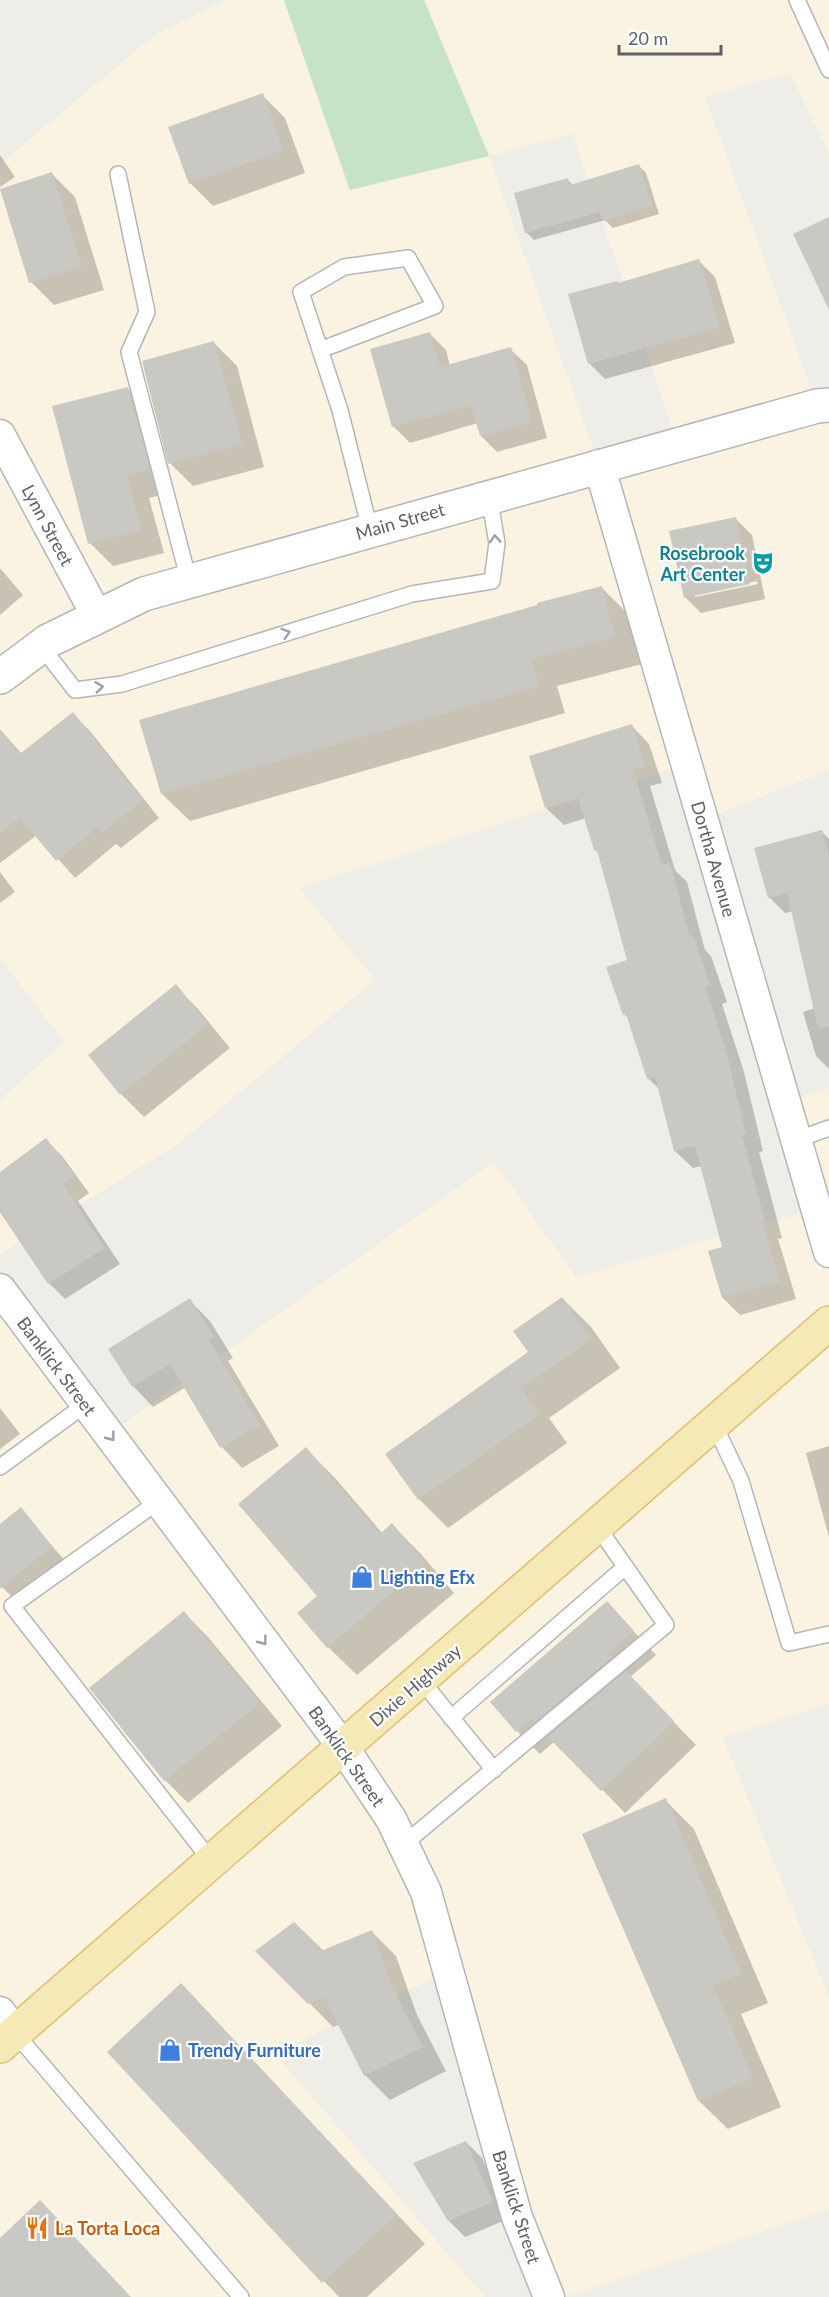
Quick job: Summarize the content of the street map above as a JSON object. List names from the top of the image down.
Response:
{
  "streets": {
    "main road": ["Dixie Highway"],
    "street": [
      "Main Street",
      "Lynn Street",
      "Dortha Avenue",
      "Banklick Street"
    ]
  },
  "crossings": [
    ["Main Street", "Lynn Street"],
    ["Main Street", "Dortha Avenue"],
    ["Banklick Street", "Dixie Highway"]
  ],
  "one_way": ["Banklick Street"],
  "places": {
    "theatre": ["Rosebrook Art Center"],
    "shop": ["Lighting Efx", "Trendy Furniture"],
    "restaurant": ["La Torta Loca"]
  },
  "scale_bar": "20 m"
}
